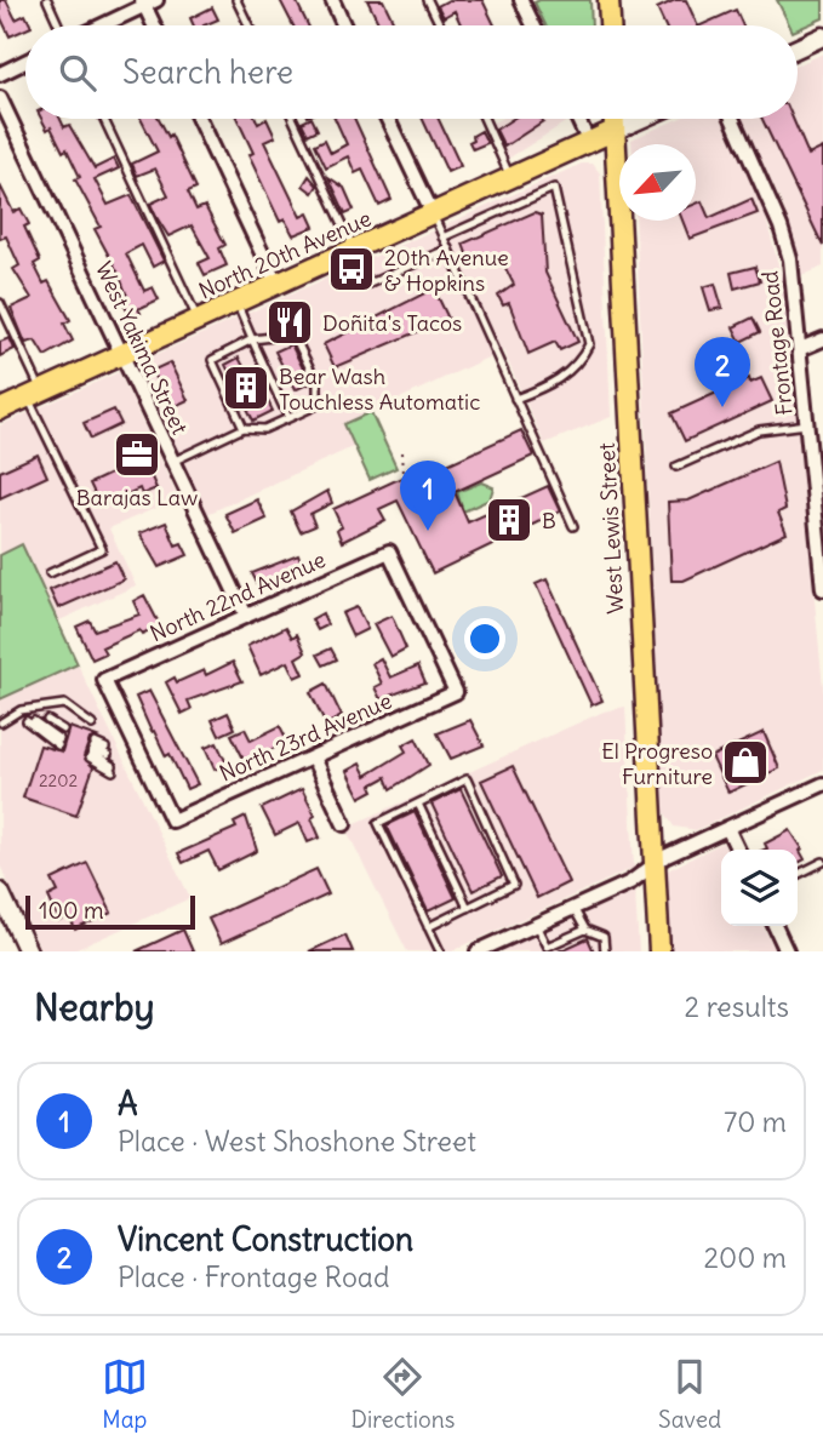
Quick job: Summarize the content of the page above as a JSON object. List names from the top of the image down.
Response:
{
  "streets": {
    "main road": ["North 20th Avenue", "West Lewis Street"],
    "street": [
      "Frontage Road",
      "West Yakima Street",
      "North 22nd Avenue",
      "North 23rd Avenue"
    ]
  },
  "crossings": [
    ["North 20th Avenue", "West Yakima Street"],
    ["North 20th Avenue", "West Lewis Street"],
    ["West Yakima Street", "North 22nd Avenue"],
    ["North 22nd Avenue", "North 23rd Avenue"]
  ],
  "places": {
    "bus stop": ["20th Avenue & Hopkins"],
    "restaurant": ["Doñita's Tacos"],
    "building": ["Bear Wash Touchless Automatic", "B"],
    "office": ["Barajas Law"],
    "shop": ["El Progreso Furniture"]
  },
  "house_numbers": ["2202"],
  "scale_bar": "100 m",
  "north": "bottom left",
  "page": {
    "search": "Search here",
    "pins": ["2", "1"],
    "scale": "100 m",
    "heading": ["Nearby", "2 results"],
    "list": [
      {
        "mark": "1",
        "name": "A",
        "note": "Place · West Shoshone Street",
        "value": "70 m"
      },
      {
        "mark": "2",
        "name": "Vincent Construction",
        "note": "Place · Frontage Road",
        "value": "200 m"
      }
    ],
    "nav": ["Map", "Directions", "Saved"]
  }
}
